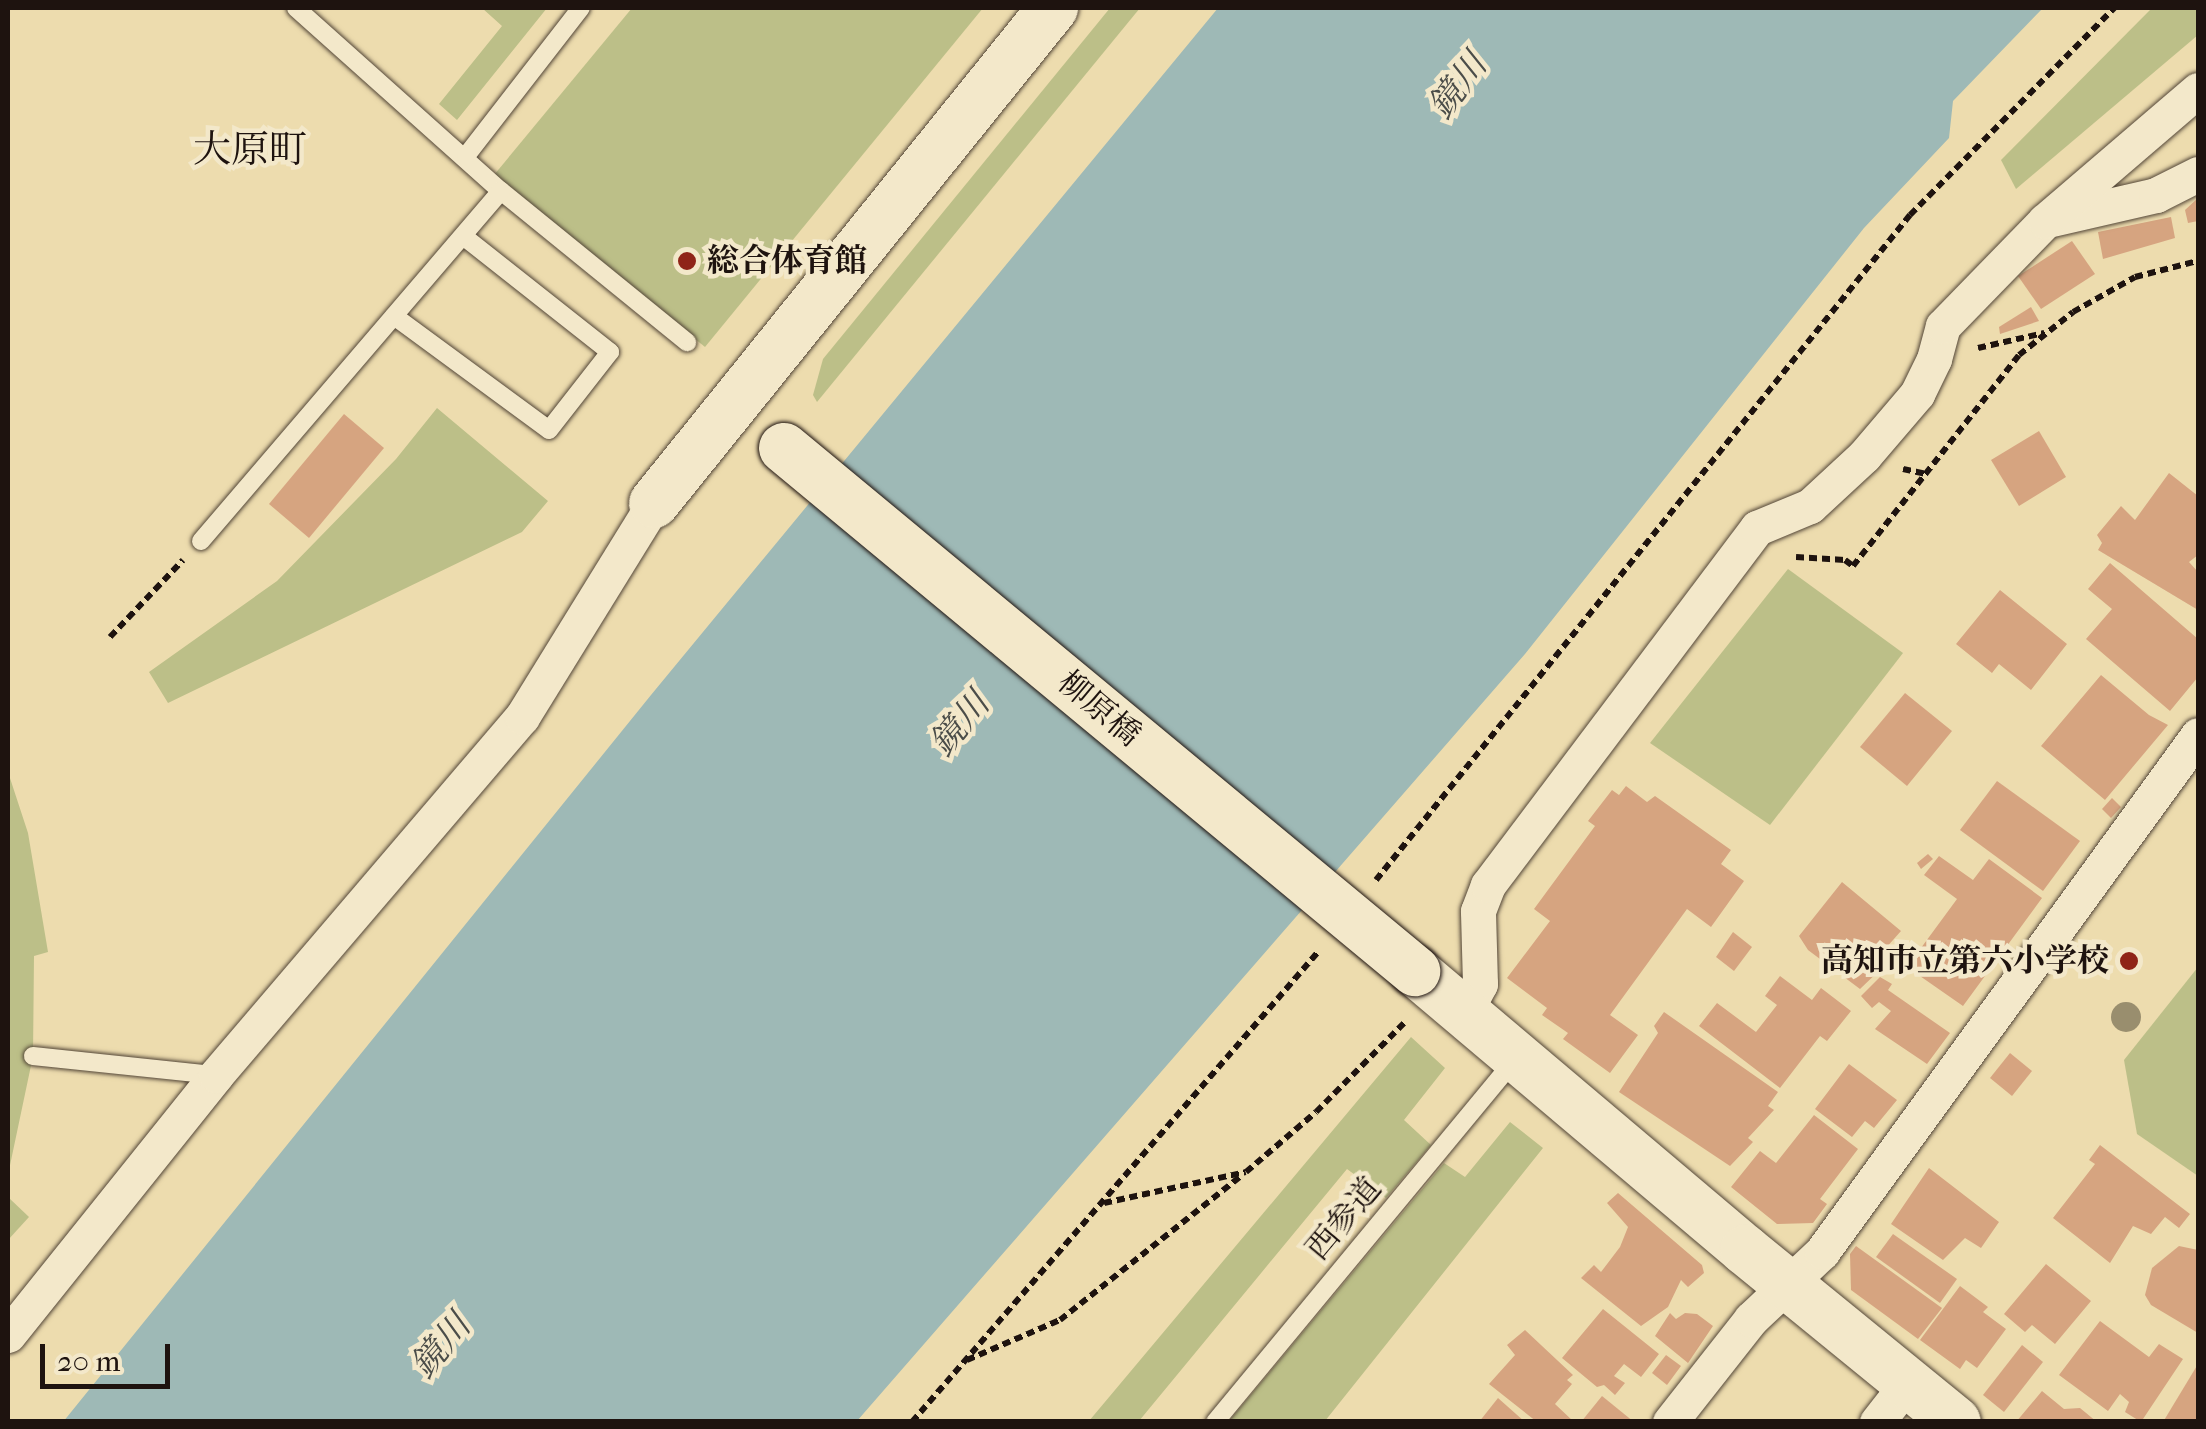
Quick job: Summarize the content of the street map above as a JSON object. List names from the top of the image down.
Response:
{
  "streets": {
    "street": ["柳原橋"],
    "lane": ["西参道"]
  },
  "crossings": [
    ["柳原橋", "西参道"]
  ],
  "districts": ["大原町"],
  "water": ["鏡川"],
  "places": ["総合体育館", "高知市立第六小学校"],
  "scale_bar": "20 m"
}
